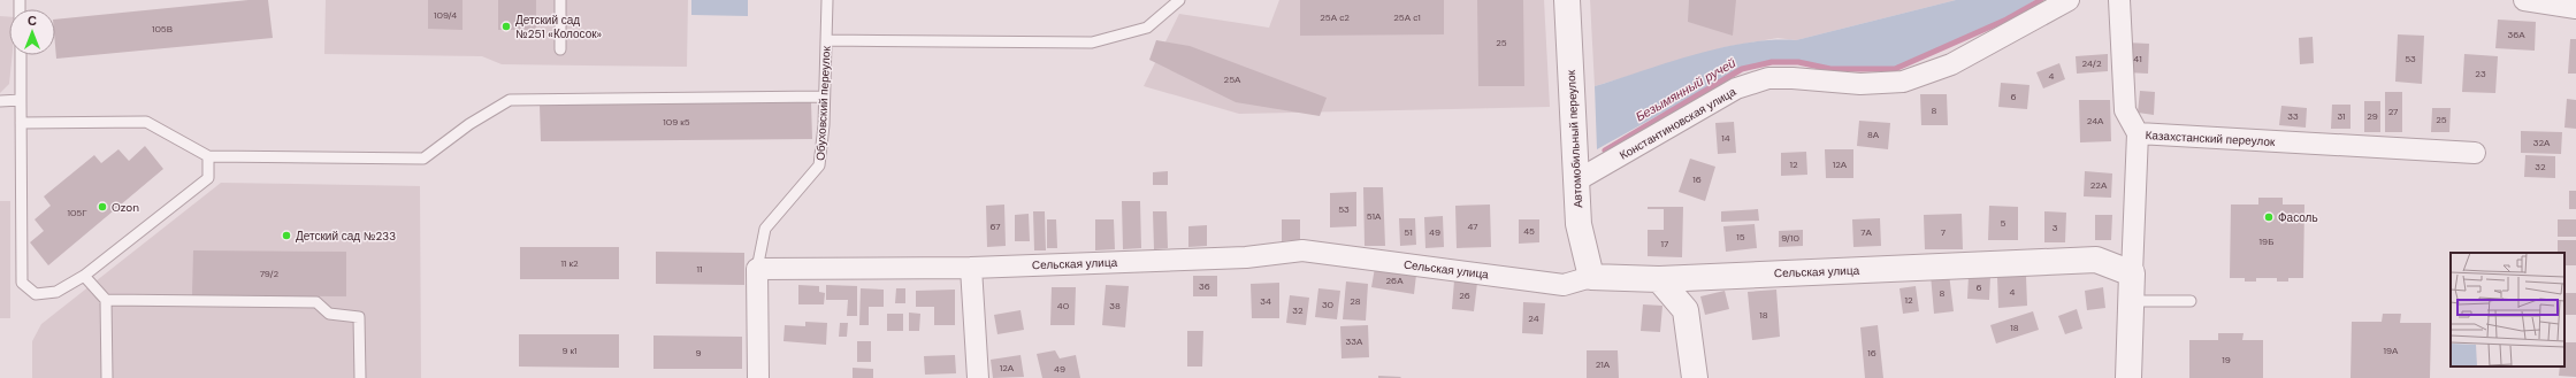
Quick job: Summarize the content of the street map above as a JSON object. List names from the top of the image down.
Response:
{
  "streets": {
    "street": [
      "Обуховский переулок",
      "Константиновская улица",
      "Казахстанский переулок",
      "Автомобильный переулок",
      "Сельская улица"
    ]
  },
  "crossings": [
    ["Обуховский переулок", "Сельская улица"],
    ["Константиновская улица", "Автомобильный переулок"],
    ["Казахстанский переулок", "Сельская улица"],
    ["Автомобильный переулок", "Сельская улица"]
  ],
  "water": ["Безымянный ручей"],
  "places": [
    "Детский сад №251 «Колосок»",
    "Ozon",
    "Фасоль",
    "Детский сад №233"
  ],
  "house_numbers": [
    "109/4",
    "25А с2",
    "25А с1",
    "105В",
    "36А",
    "25",
    "41",
    "53",
    "24/2",
    "23",
    "4",
    "25А",
    "6",
    "8",
    "27",
    "33",
    "31",
    "29",
    "25",
    "24А",
    "109 к5",
    "8А",
    "14",
    "32А",
    "12",
    "12А",
    "32",
    "16",
    "22А",
    "53",
    "105Г",
    "51А",
    "5",
    "67",
    "47",
    "3",
    "45",
    "51",
    "49",
    "7А",
    "7",
    "15",
    "9/10",
    "19Б",
    "17",
    "11 к2",
    "11",
    "79/2",
    "26А",
    "36",
    "6",
    "4",
    "8",
    "26",
    "12",
    "34",
    "28",
    "30",
    "40",
    "38",
    "32",
    "18",
    "24",
    "18",
    "33А",
    "9 к1",
    "19А",
    "9",
    "16",
    "19",
    "21А",
    "12А",
    "49"
  ],
  "north": "top"
}
